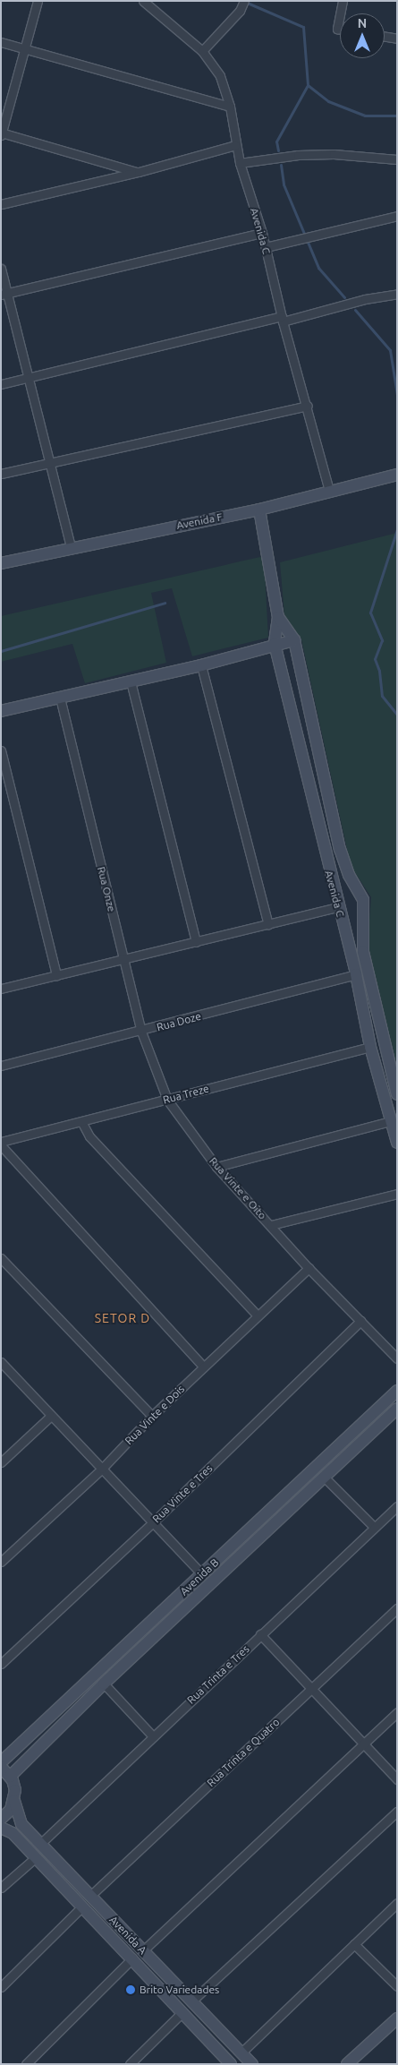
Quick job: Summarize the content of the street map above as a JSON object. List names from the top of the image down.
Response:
{
  "streets": {
    "street": [
      "Avenida C",
      "Avenida F",
      "Rua Onze",
      "Rua Doze",
      "Rua Treze",
      "Rua Vinte e Oito",
      "Rua Vinte e Dois",
      "Rua Vinte e Tres",
      "Avenida B",
      "Rua Trinta e Tres",
      "Rua Trinta e Quatro",
      "Avenida A"
    ]
  },
  "crossings": [
    ["Avenida C", "Avenida F"],
    ["Avenida C", "Rua Doze"],
    ["Avenida C", "Rua Treze"],
    ["Rua Onze", "Rua Vinte e Oito"],
    ["Rua Doze", "Rua Vinte e Oito"],
    ["Rua Treze", "Rua Vinte e Oito"],
    ["Rua Vinte e Oito", "Rua Vinte e Dois"],
    ["Rua Vinte e Oito", "Rua Vinte e Tres"],
    ["Avenida B", "Avenida A"],
    ["Rua Trinta e Tres", "Avenida A"],
    ["Rua Trinta e Quatro", "Avenida A"]
  ],
  "districts": ["SETOR D"],
  "places": ["Brito Variedades"],
  "north": "top"
}
